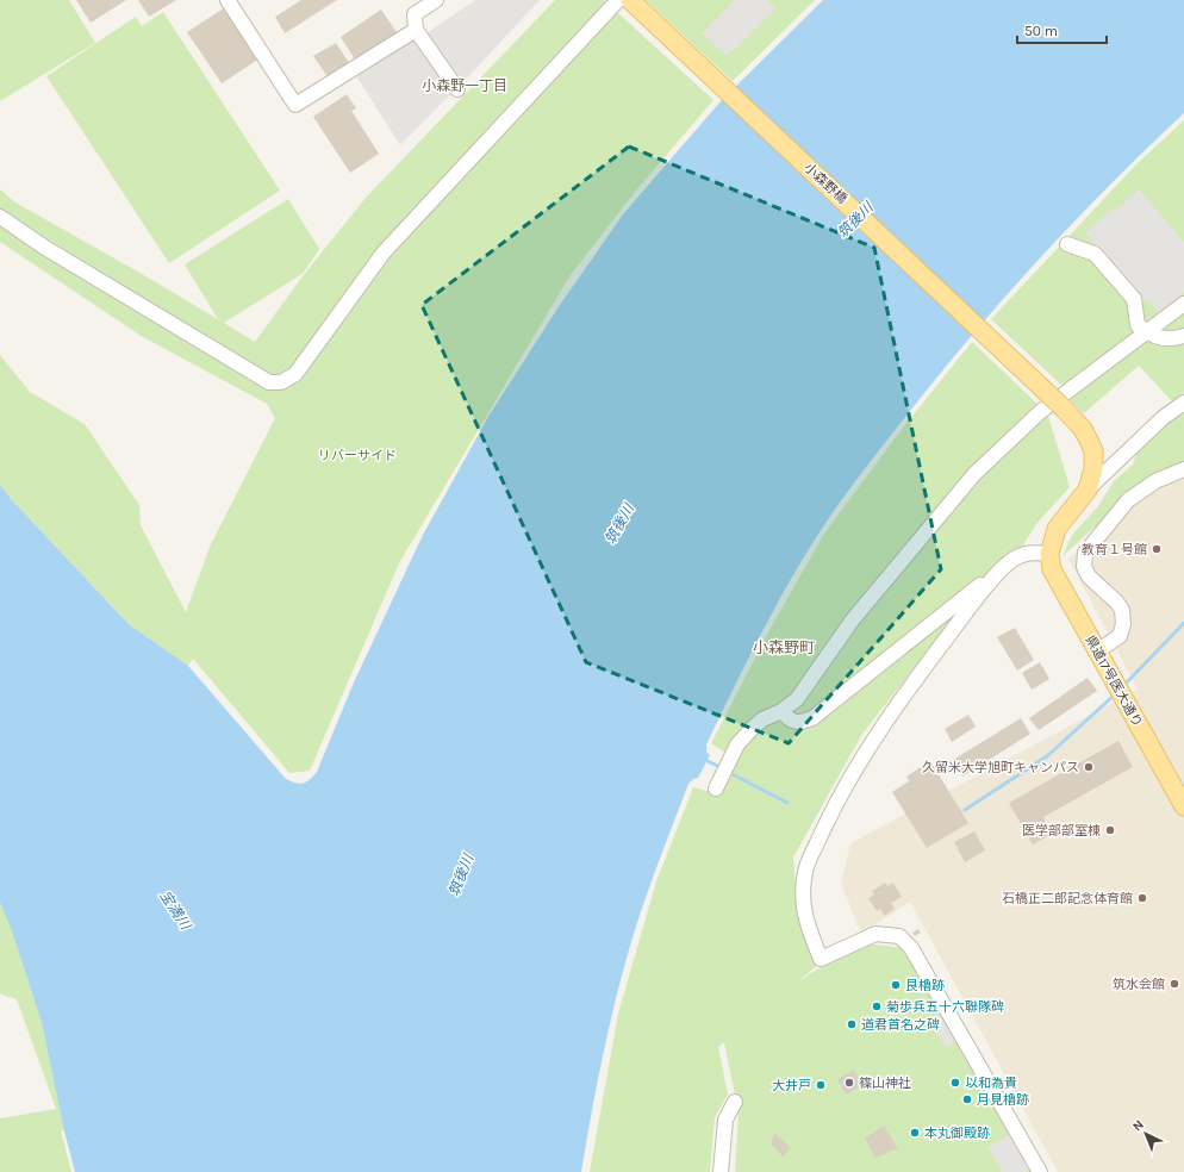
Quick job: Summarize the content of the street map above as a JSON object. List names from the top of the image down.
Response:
{
  "streets": {
    "main road": ["小森野橋", "県道17号医大通り"]
  },
  "districts": ["小森野一丁目", "小森野町"],
  "water": ["筑後川", "宝満川"],
  "parks": ["リバーサイド"],
  "places": [
    "教育１号館",
    "久留米大学旭町キャンパス",
    "医学部部室棟",
    "石橋正二郎記念体育館",
    "筑水会館",
    "艮櫓跡",
    "菊歩兵五十六聯隊碑",
    "道君首名之碑",
    "篠山神社",
    "以和為貴",
    "大井戸",
    "月見櫓跡",
    "本丸御殿跡"
  ],
  "scale_bar": "50 m",
  "north": "top left"
}
